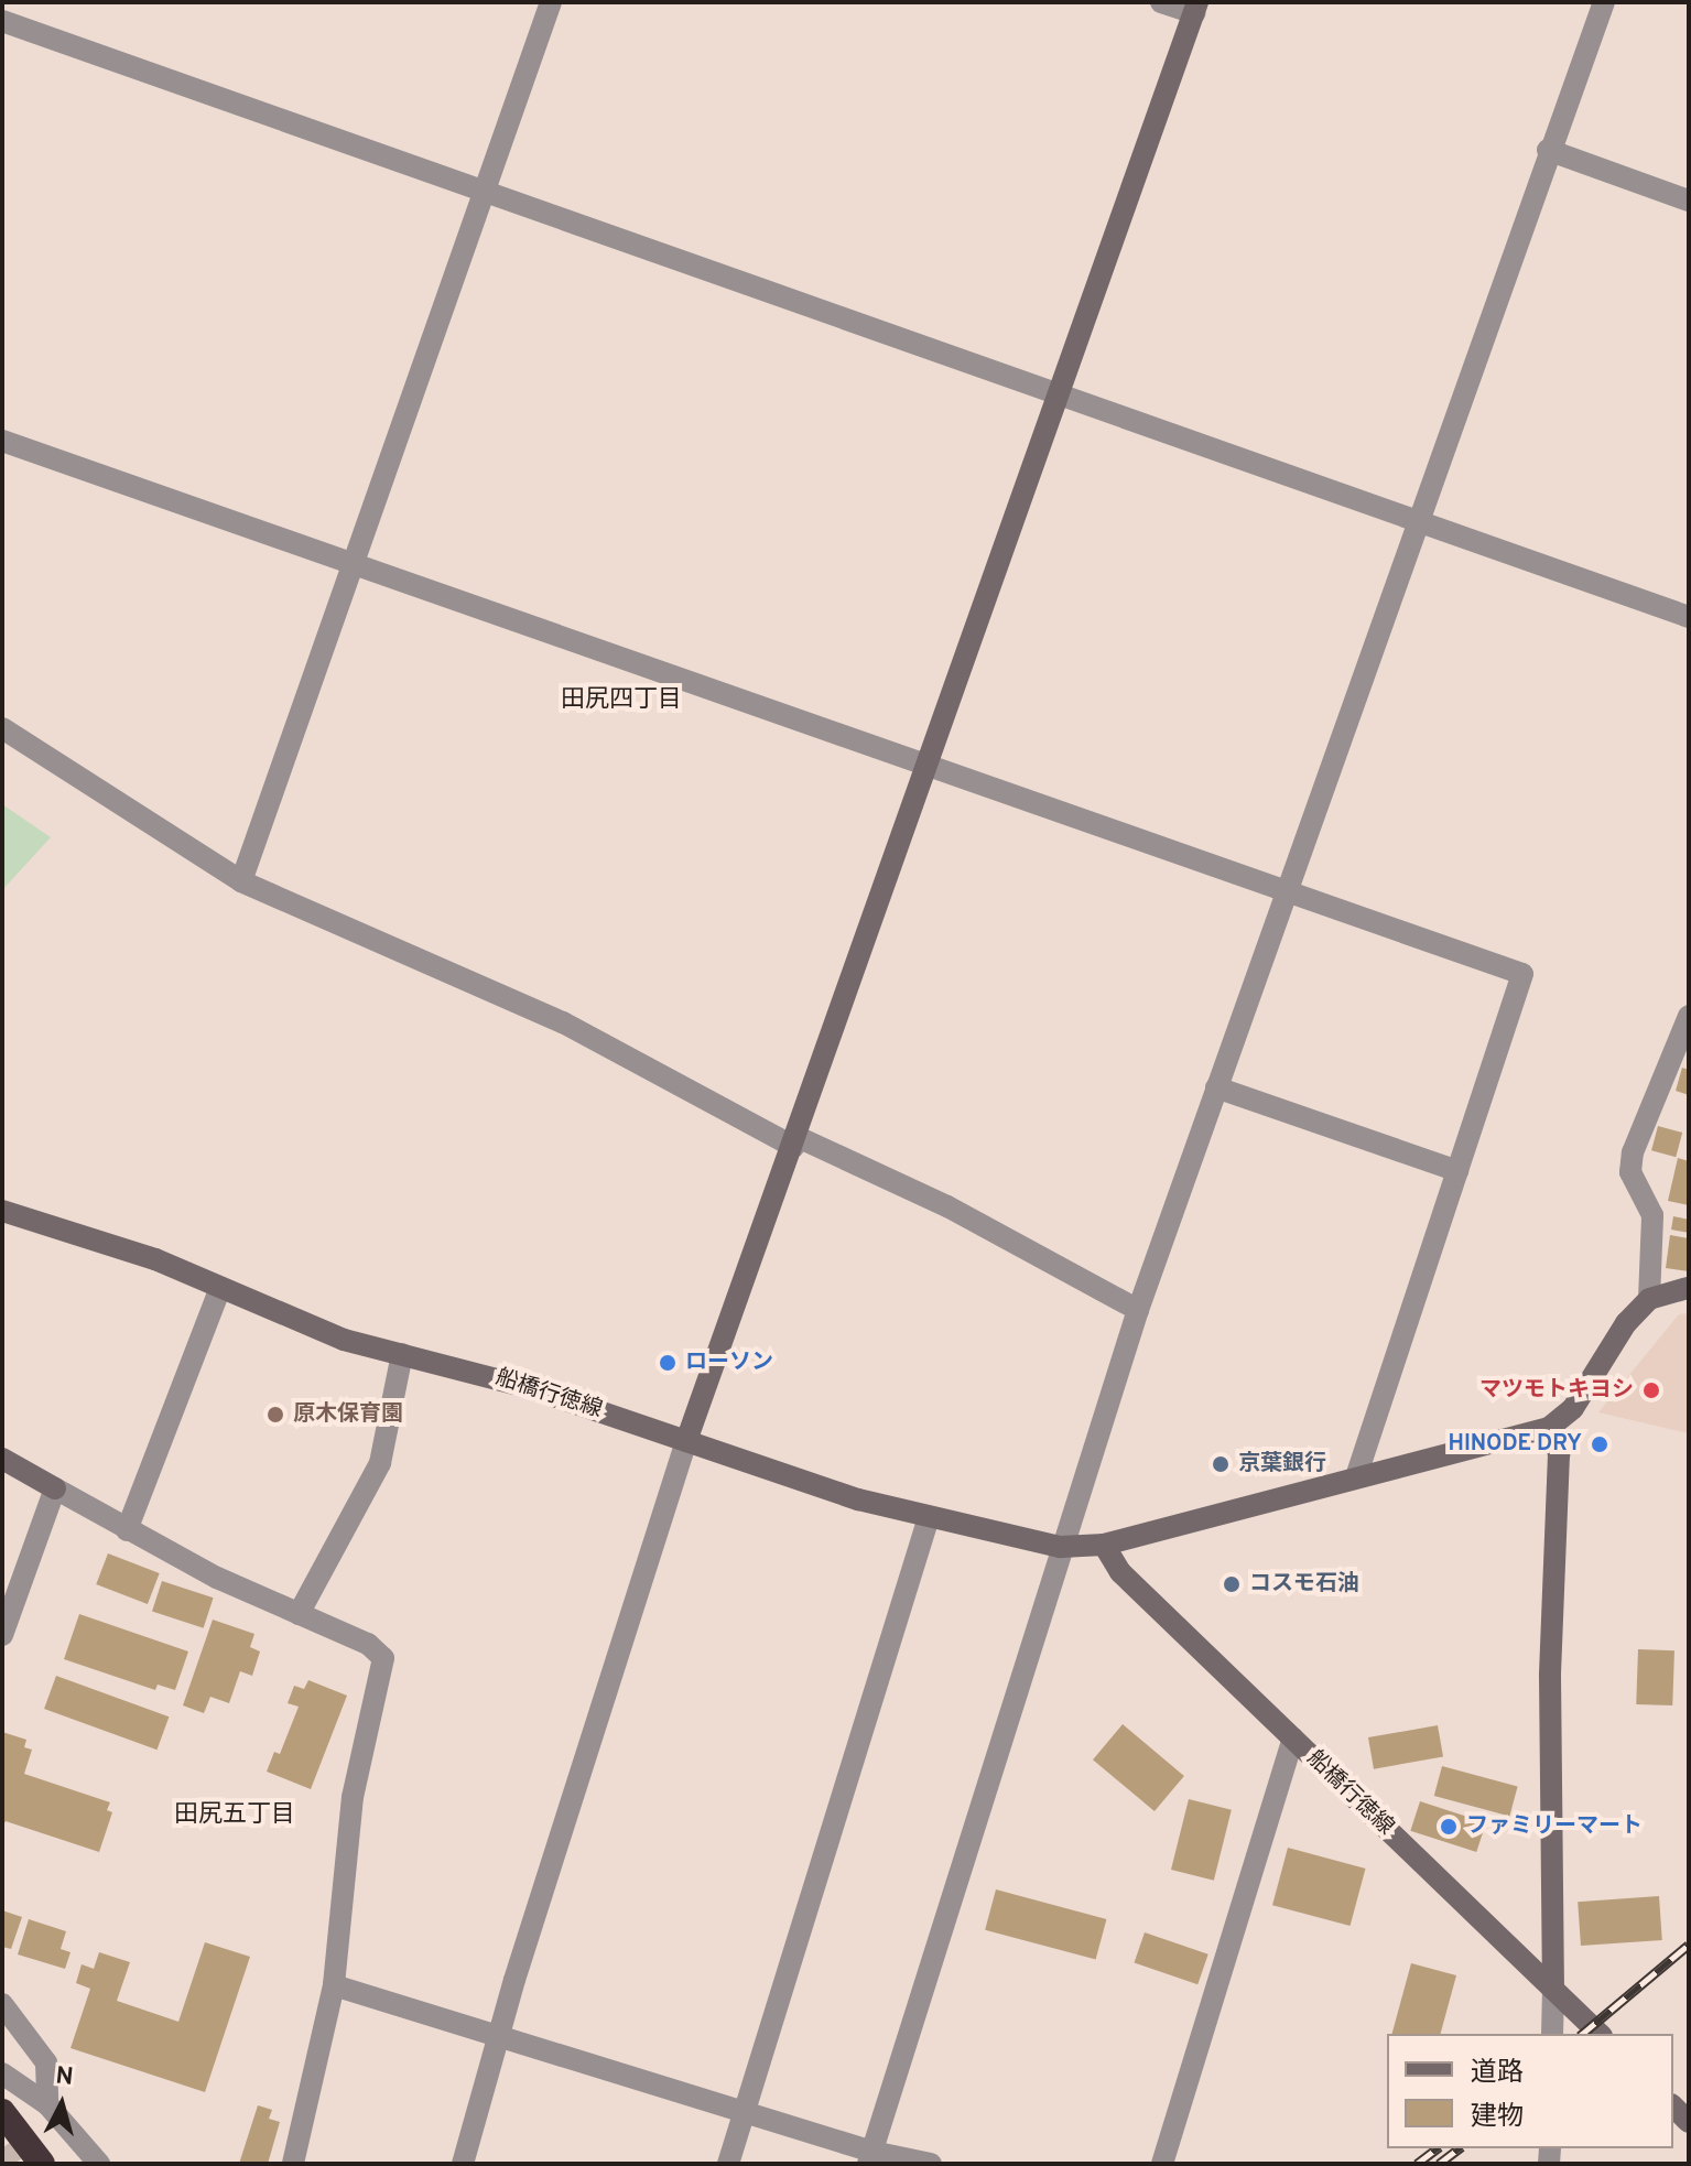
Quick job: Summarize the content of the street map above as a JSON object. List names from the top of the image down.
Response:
{
  "streets": {
    "main road": ["船橋行徳線"]
  },
  "districts": ["田尻四丁目", "田尻五丁目"],
  "places": [
    "ローソン",
    "マツモトキヨシ",
    "原木保育園",
    "HINODE DRY",
    "京葉銀行",
    "コスモ石油",
    "ファミリーマート"
  ],
  "legend": ["道路", "建物"],
  "north": "top"
}
